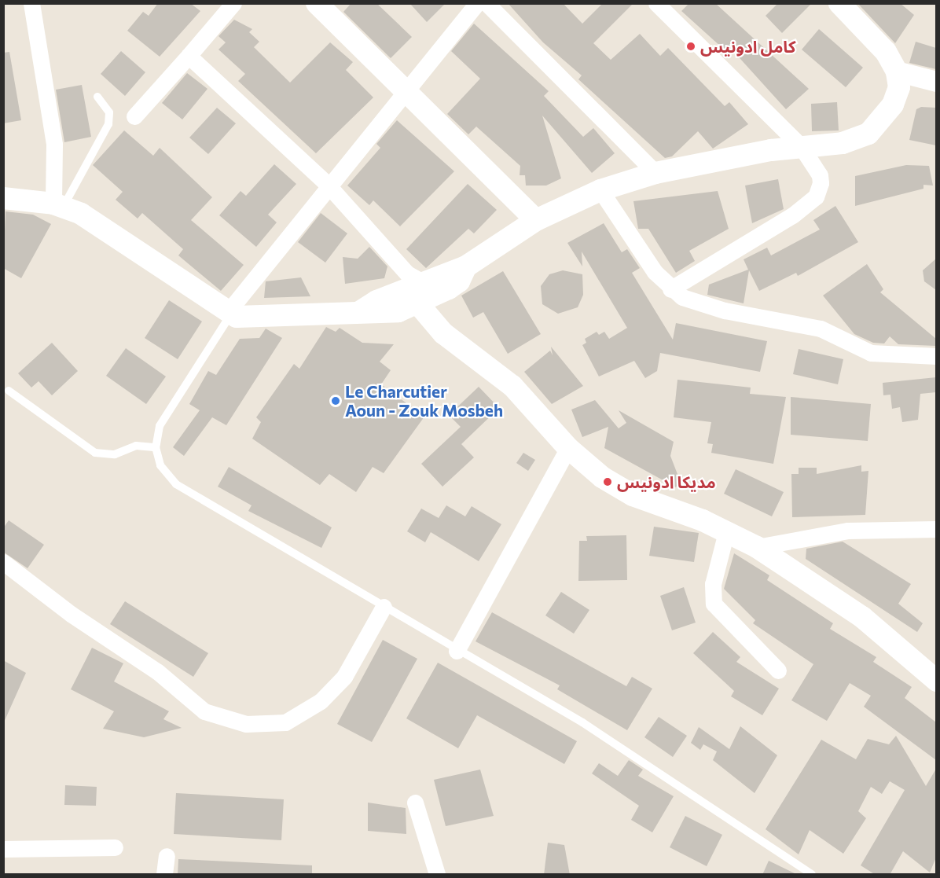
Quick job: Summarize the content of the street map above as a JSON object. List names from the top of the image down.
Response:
{
  "places": ["كامل ادونيس", "Le Charcutier Aoun - Zouk Mosbeh", "مديكا ادونيس"]
}
